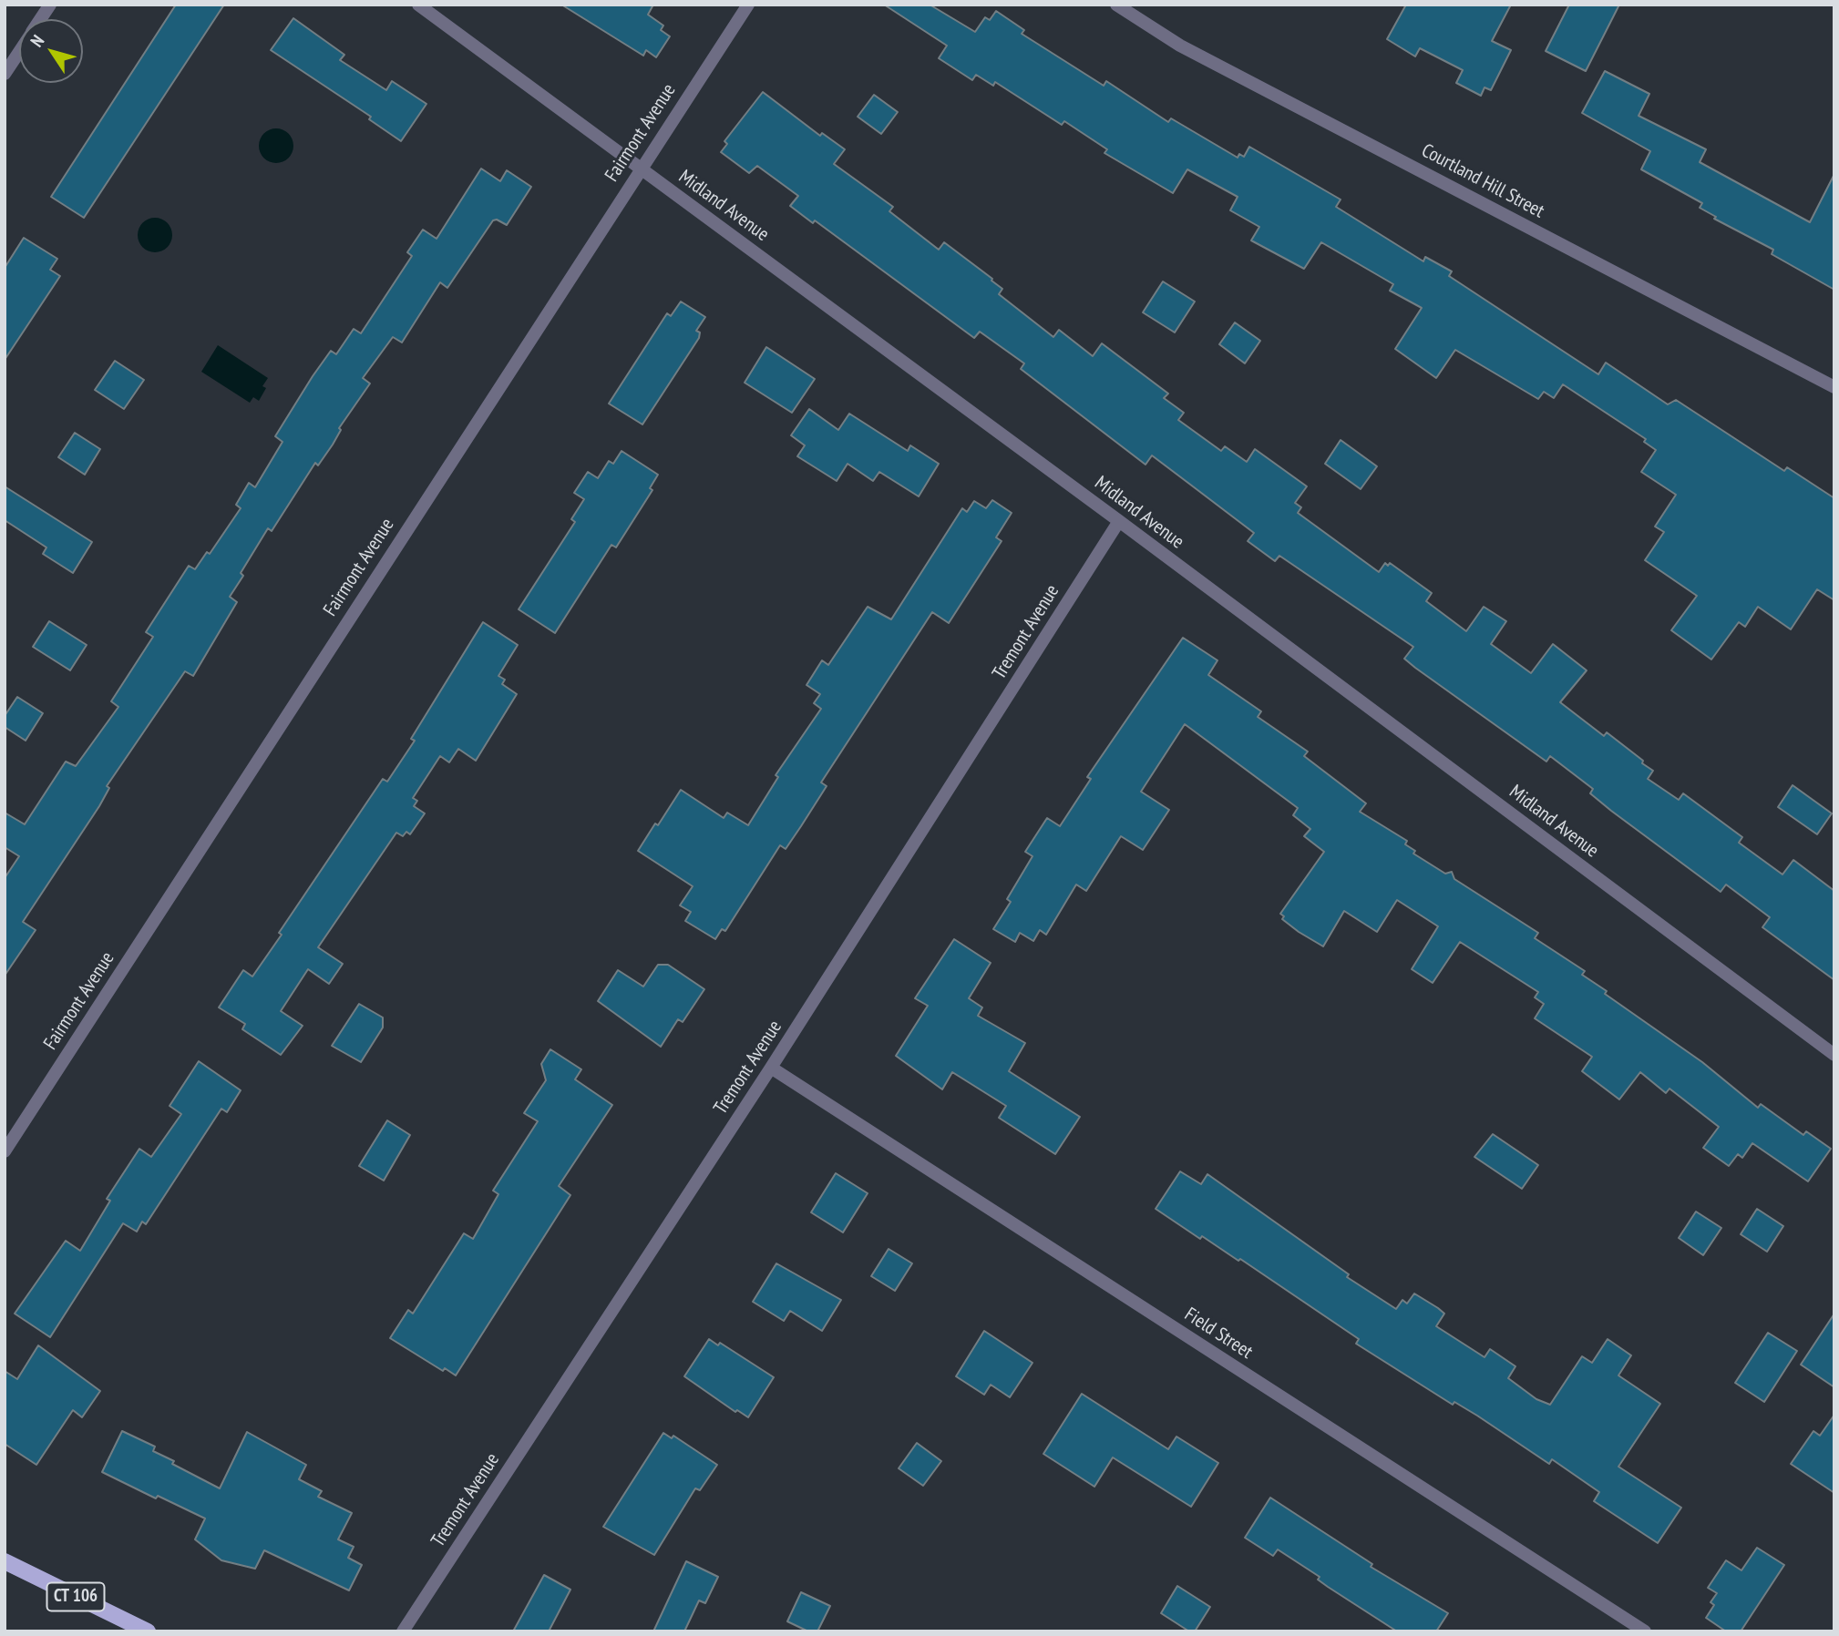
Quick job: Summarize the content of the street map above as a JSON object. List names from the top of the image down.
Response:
{
  "streets": {
    "main road": ["CT 106"],
    "street": [
      "Fairmont Avenue",
      "Courtland Hill Street",
      "Midland Avenue",
      "Tremont Avenue",
      "Field Street"
    ]
  },
  "crossings": [
    ["Fairmont Avenue", "Midland Avenue"],
    ["Midland Avenue", "Tremont Avenue"],
    ["Tremont Avenue", "Field Street"]
  ],
  "north": "top left"
}
